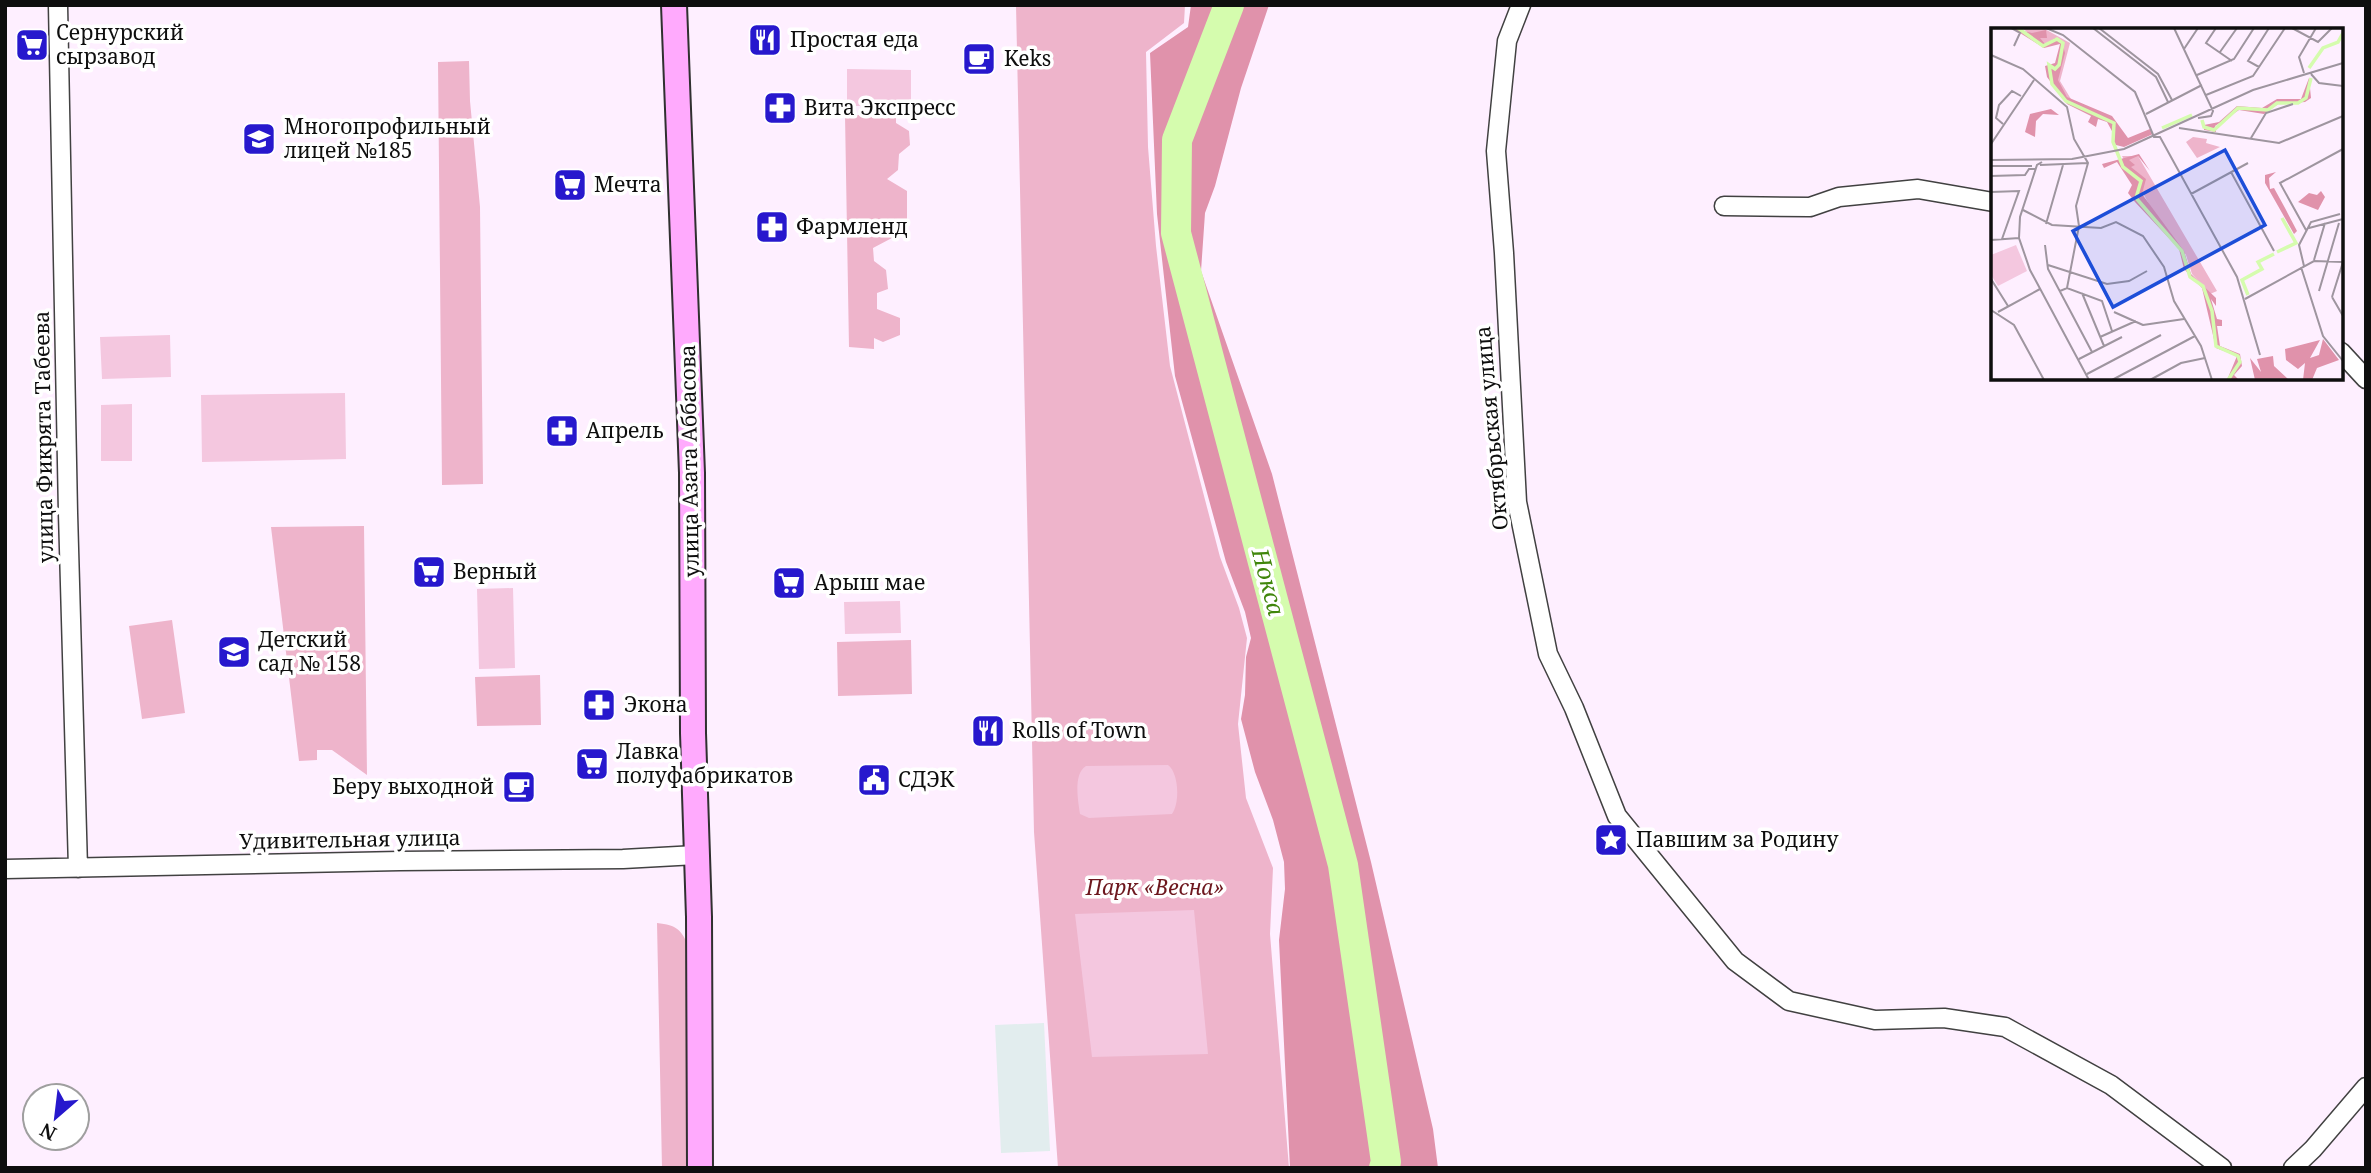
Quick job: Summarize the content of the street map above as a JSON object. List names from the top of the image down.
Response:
{
  "streets": {
    "street": [
      "Октябрьская улица",
      "улица Фикрята Табеева",
      "улица Азата Аббасова",
      "Удивительная улица"
    ]
  },
  "crossings": [
    ["улица Фикрята Табеева", "Удивительная улица"],
    ["улица Азата Аббасова", "Удивительная улица"]
  ],
  "water": ["Нокса"],
  "parks": ["Парк «Весна»"],
  "places": {
    "restaurant": ["Простая еда", "Rolls of Town"],
    "supermarket": [
      "Сернурский сырзавод",
      "Мечта",
      "Верный",
      "Арыш мае",
      "Лавка полуфабрикатов"
    ],
    "cafe": ["Keks", "Беру выходной"],
    "pharmacy": [
      "Вита Экспресс",
      "Фармленд",
      "Апрель",
      "Экона"
    ],
    "school or university": ["Многопрофильный лицей №185", "Детский сад № 158"],
    "public building": ["СДЭК"],
    "place": ["Павшим за Родину"]
  },
  "north": "bottom left"
}
